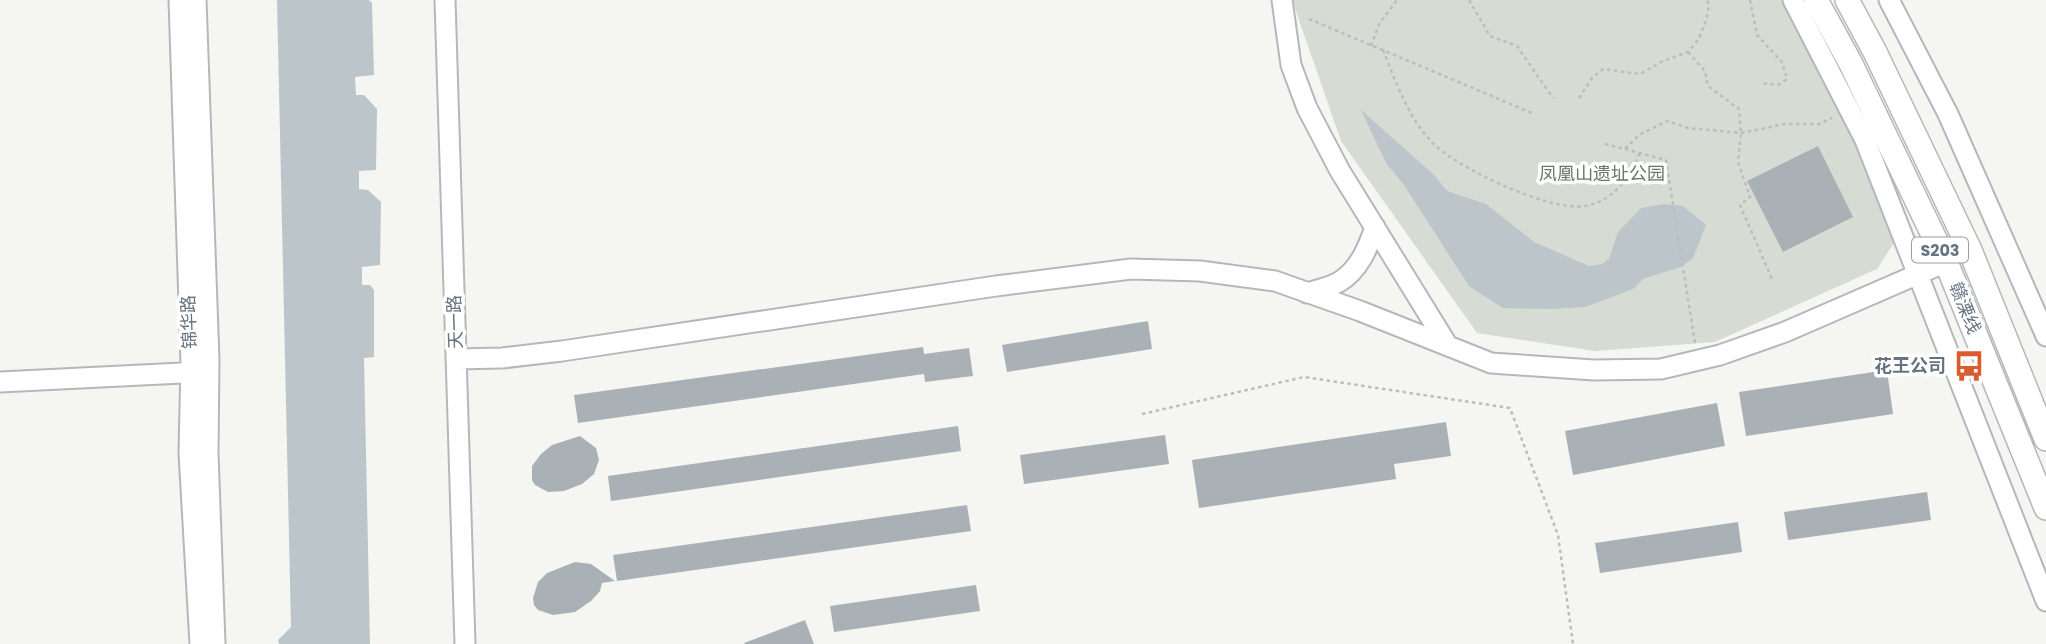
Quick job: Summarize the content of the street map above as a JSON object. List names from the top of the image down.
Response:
{
  "streets": {
    "main road": ["S203", "赣溧线"],
    "street": ["锦华路", "天一路"]
  },
  "parks": ["凤凰山遗址公园"],
  "places": {
    "bus stop": ["花王公司"]
  }
}
